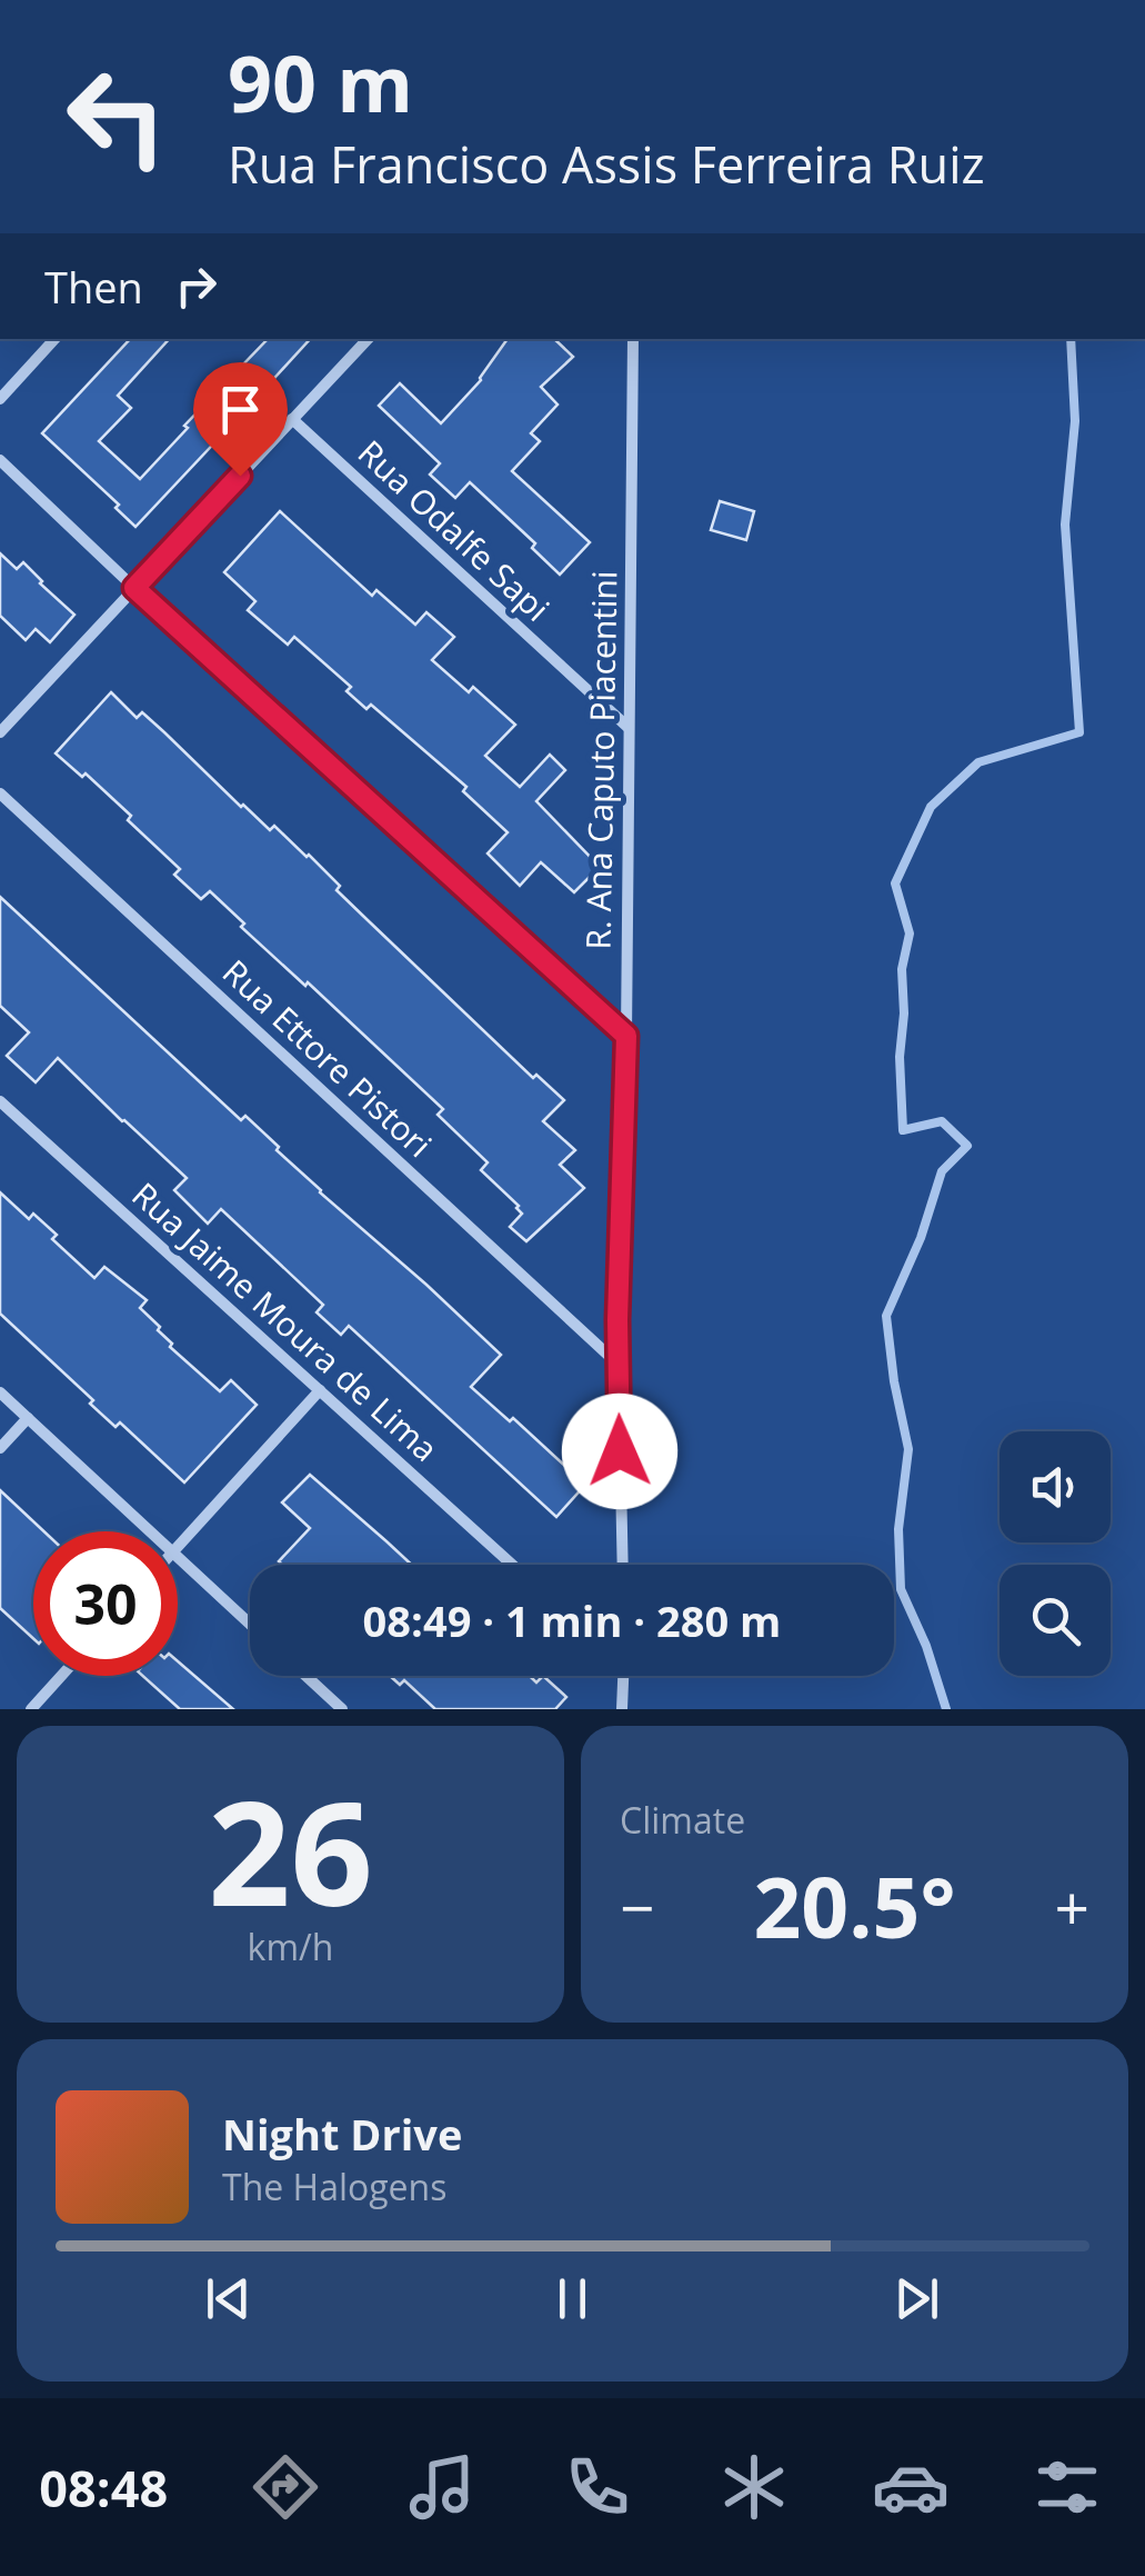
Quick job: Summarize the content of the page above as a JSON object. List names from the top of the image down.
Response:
{
  "streets": {
    "street": [
      "Rua Odalfe Sapi",
      "R. Ana Caputo Piacentini",
      "Rua Ettore Pistori",
      "Rua Jaime Moura de Lima"
    ]
  },
  "crossings": [
    ["Rua Odalfe Sapi", "R. Ana Caputo Piacentini"],
    ["R. Ana Caputo Piacentini", "Rua Ettore Pistori"]
  ],
  "page": {
    "turn": ["90 m", "Rua Francisco Assis Ferreira Ruiz"],
    "then": "Then",
    "limit": "30",
    "trip": "08:49 · 1 min · 280 m",
    "tile": [
      ["26", "km/h"],
      "Climate"
    ],
    "heat": ["−", "20.5°", "+"],
    "song": ["Night Drive", "The Halogens"],
    "tabs": "08:48"
  }
}
